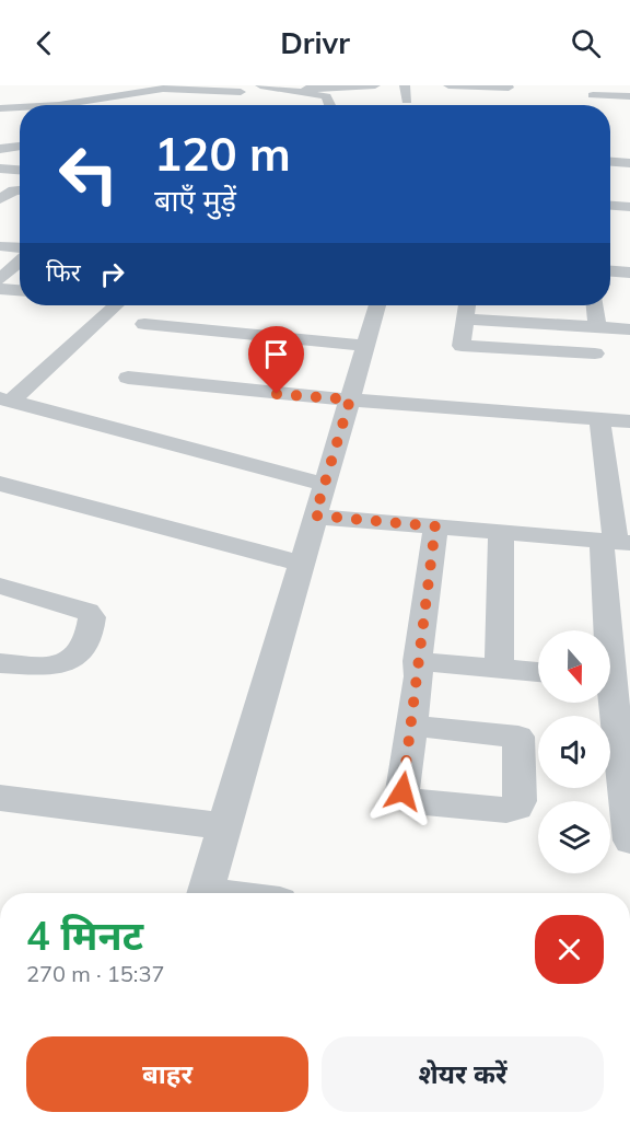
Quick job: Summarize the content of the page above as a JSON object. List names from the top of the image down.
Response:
{
  "north": "bottom",
  "page": {
    "header": "Drivr",
    "turn": ["120 m", "बाएँ मुड़ें"],
    "then": "फिर",
    "heading": ["4 मिनट", "270 m · 15:37"],
    "buttons": ["बाहर", "शेयर करें"]
  }
}
